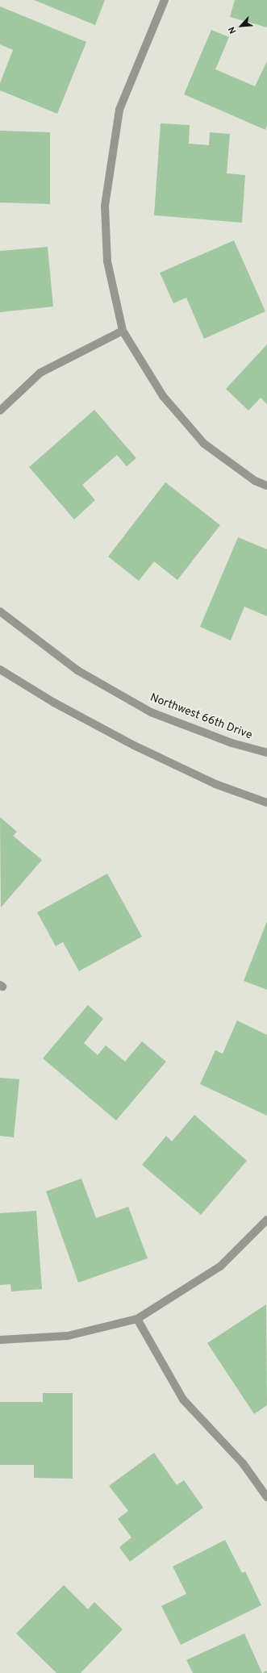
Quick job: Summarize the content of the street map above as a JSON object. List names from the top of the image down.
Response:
{
  "streets": {
    "street": ["Northwest 66th Drive"]
  },
  "north": "bottom left"
}
